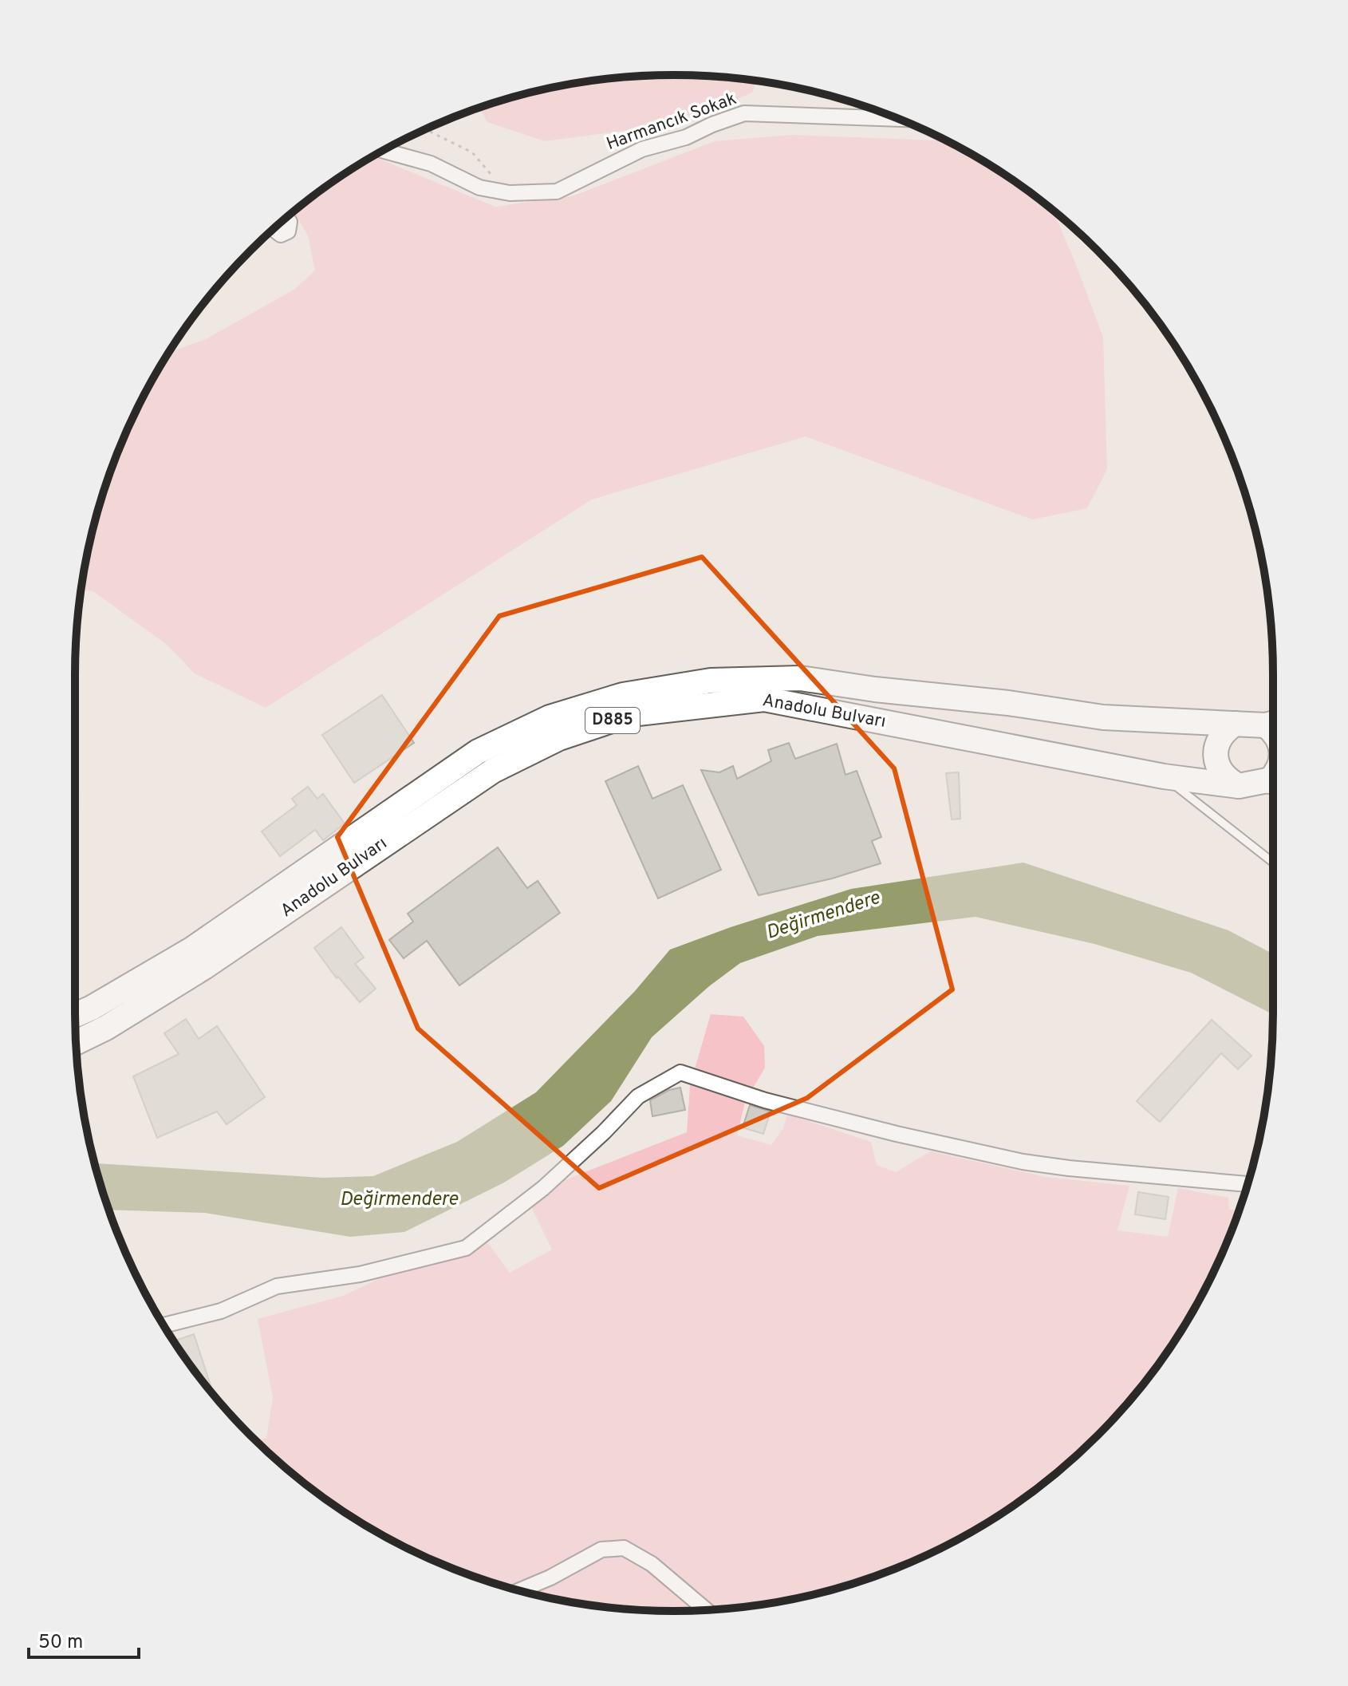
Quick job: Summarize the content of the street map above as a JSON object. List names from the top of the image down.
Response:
{
  "streets": {
    "highway": ["Anadolu Bulvarı", "D885"],
    "street": ["Harmancık Sokak"]
  },
  "water": ["Değirmendere"],
  "scale_bar": "50 m"
}
